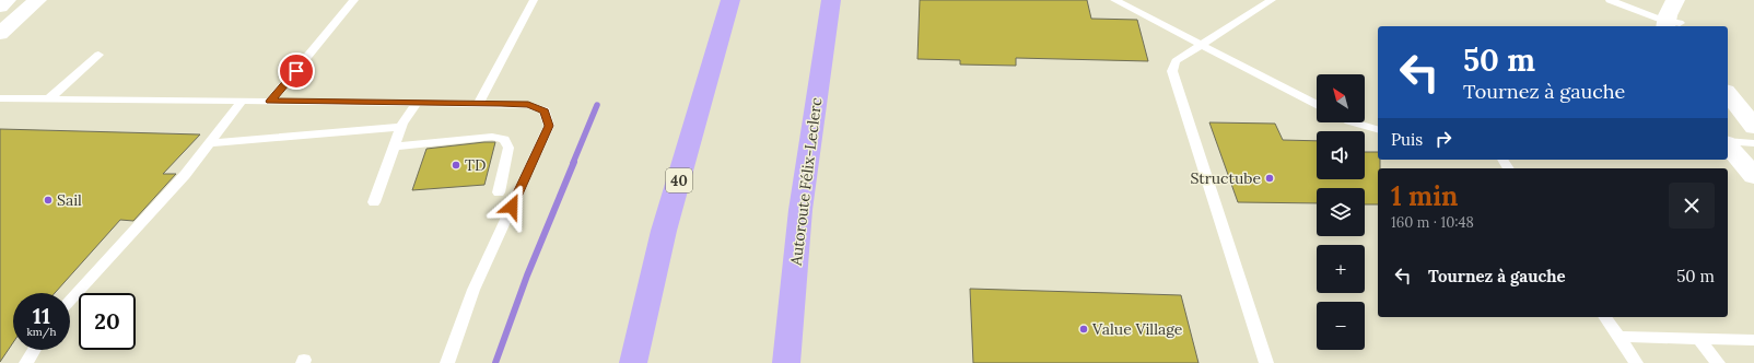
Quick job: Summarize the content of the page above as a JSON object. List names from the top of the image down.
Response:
{
  "streets": {
    "highway": ["40", "Autoroute Félix-Leclerc"]
  },
  "places": [
    "TD",
    "Structube",
    "Sail",
    "Value Village"
  ],
  "north": "top left",
  "page": {
    "turn": ["50 m", "Tournez à gauche"],
    "map_buttons": ["+", "−"],
    "then": "Puis",
    "heading": ["1 min", "160 m · 10:48"],
    "list": [
      {
        "name": "Tournez à gauche",
        "value": "50 m"
      }
    ],
    "speed": "11 km/h",
    "limit": "20"
  }
}
